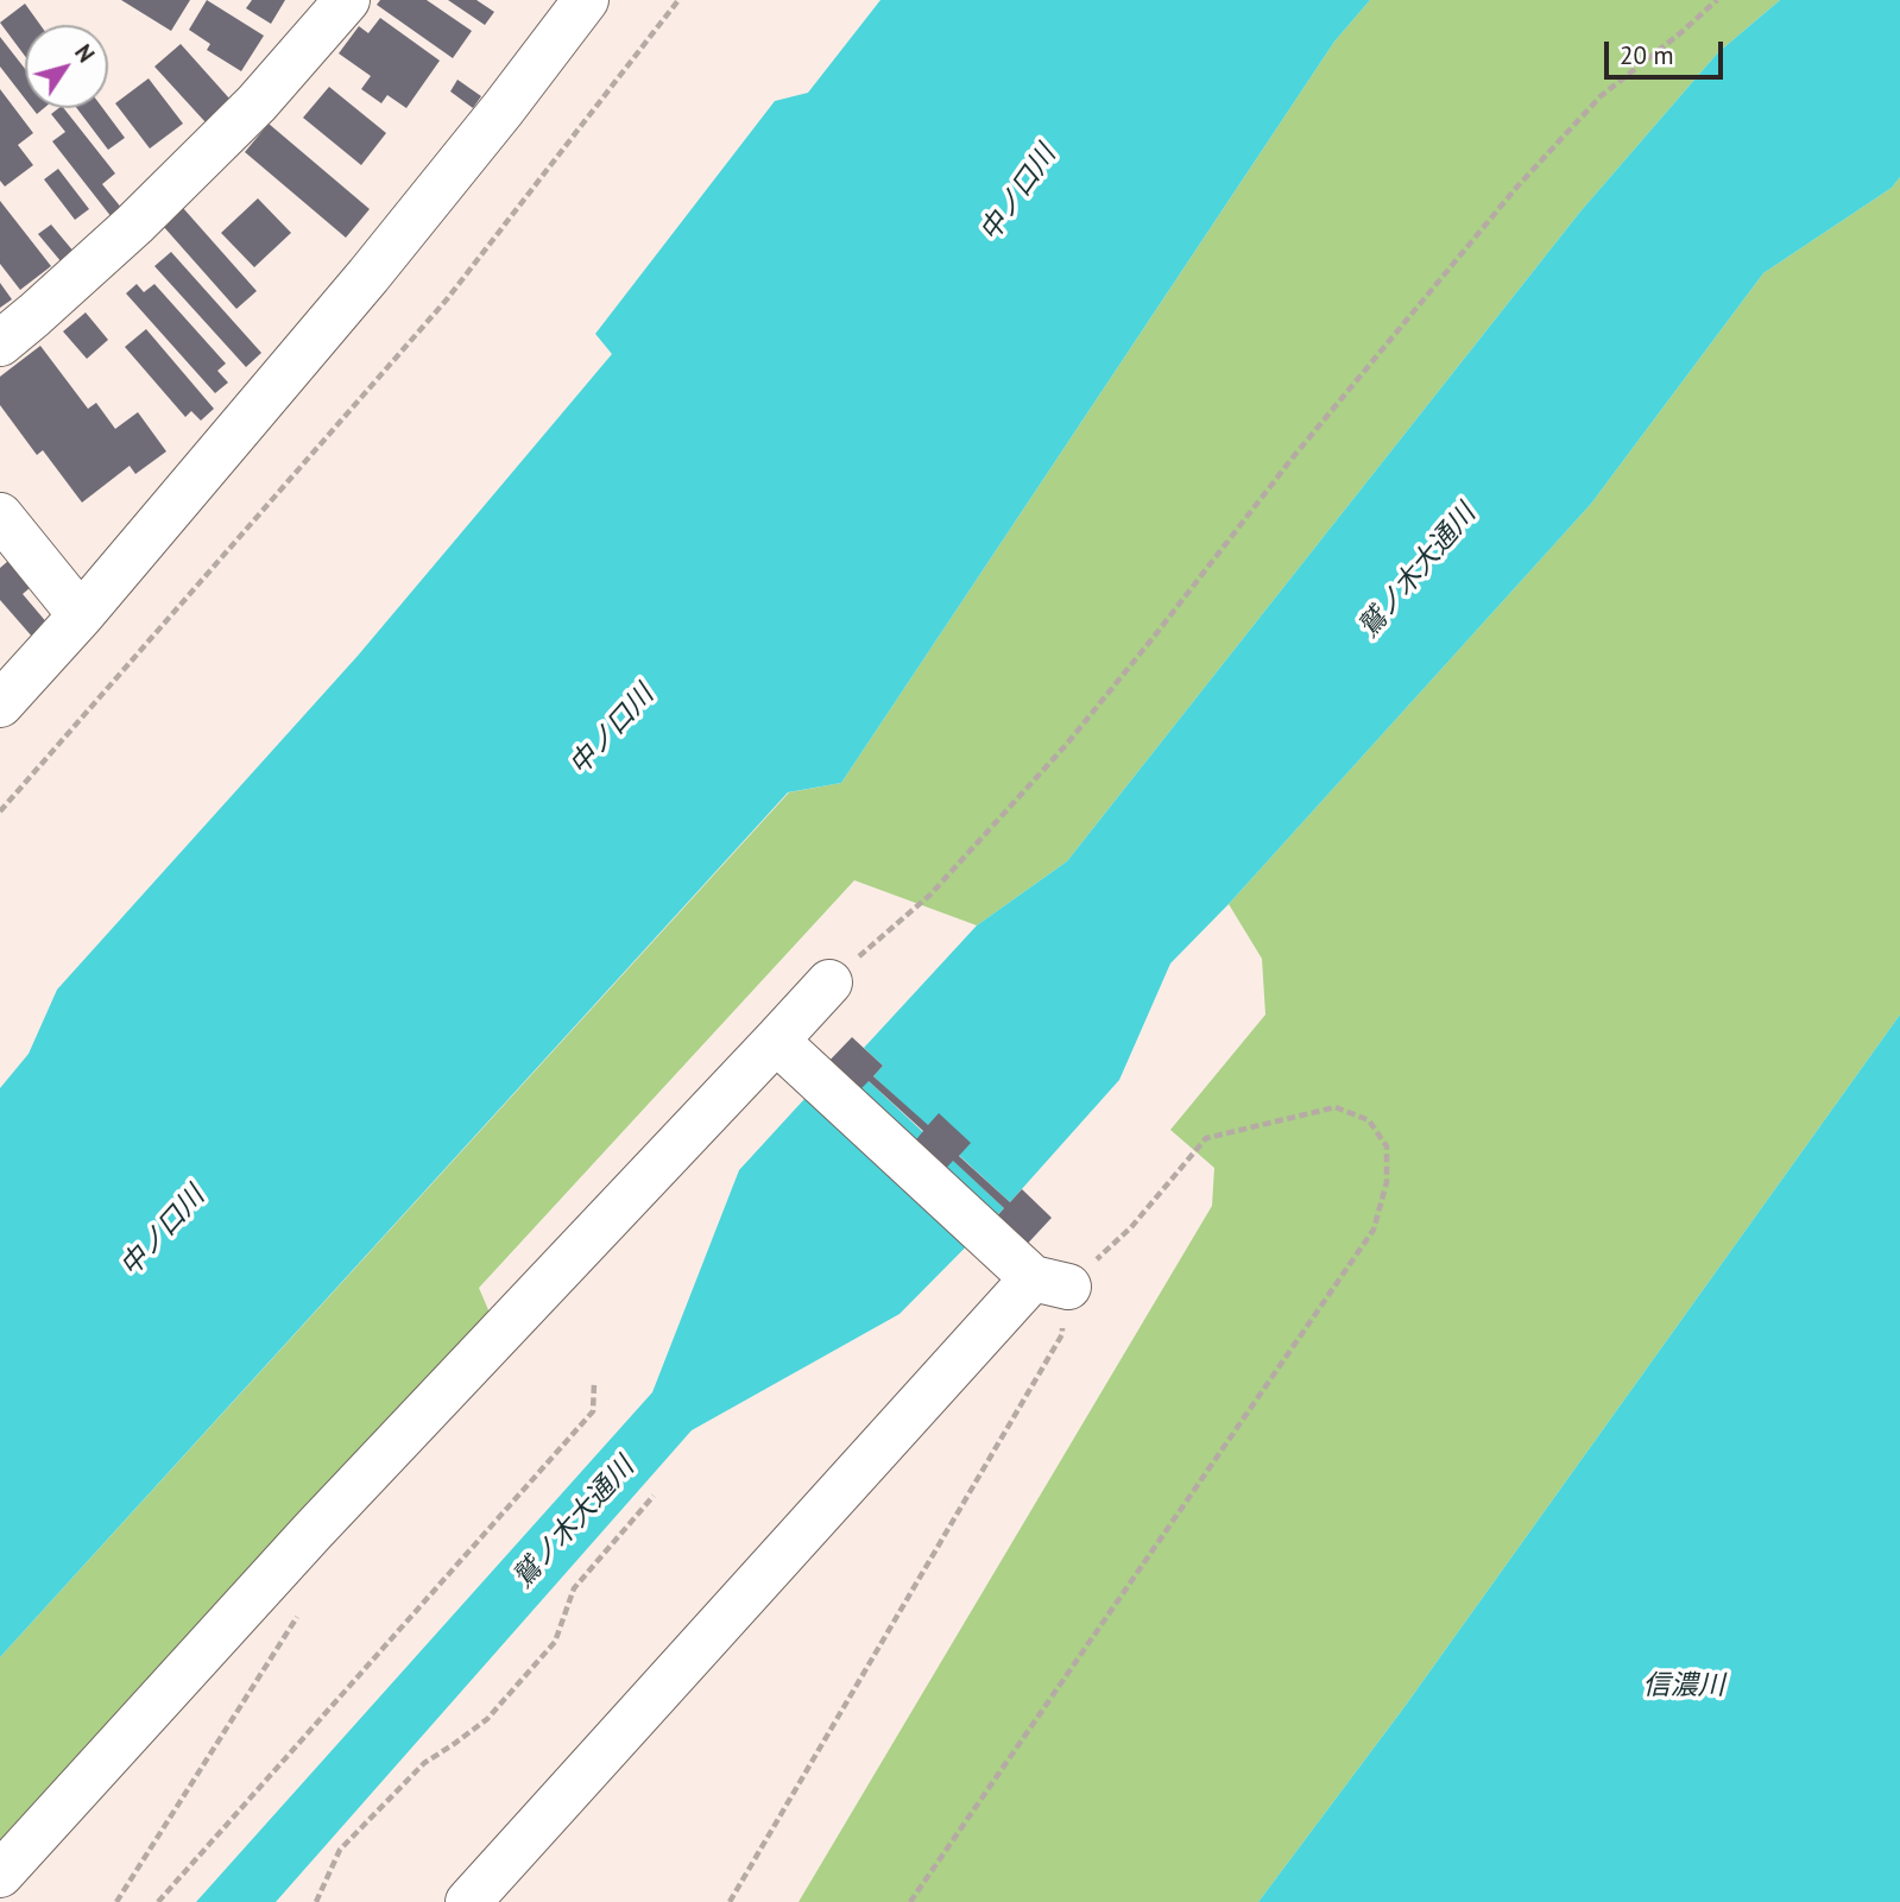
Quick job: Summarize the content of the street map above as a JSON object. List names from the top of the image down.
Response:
{
  "water": ["中ノ口川", "鷲ノ木大通川", "信濃川"],
  "scale_bar": "20 m",
  "north": "top right"
}
